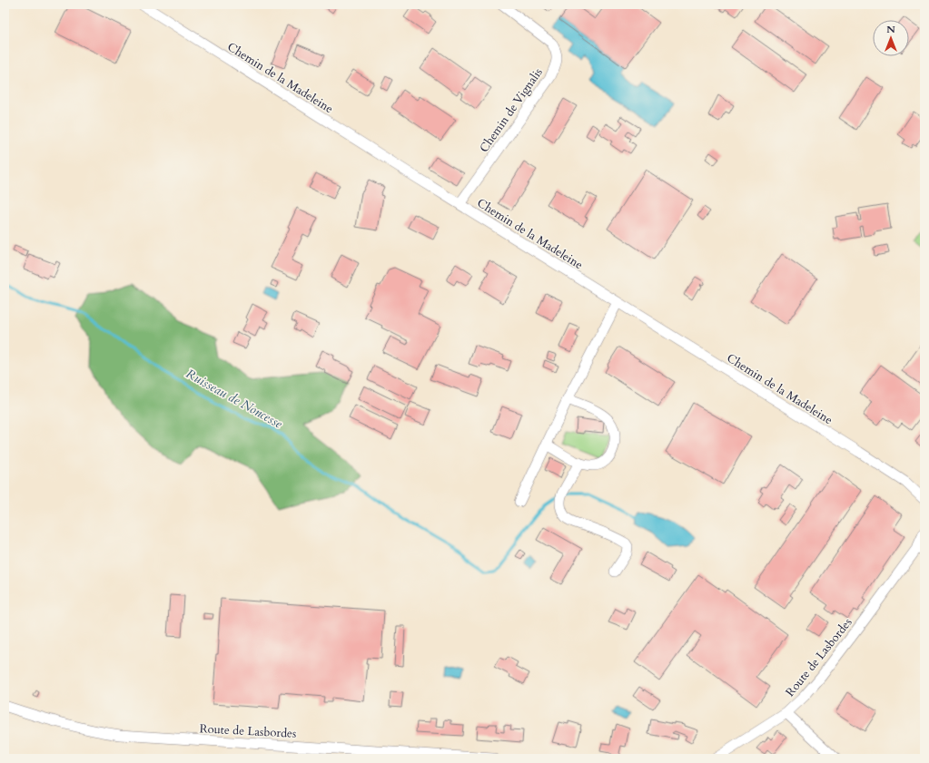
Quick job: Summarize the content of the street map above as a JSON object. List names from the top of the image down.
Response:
{
  "streets": {
    "street": ["Chemin de la Madeleine", "Chemin de Vignalis", "Route de Lasbordes"]
  },
  "crossings": [
    ["Chemin de la Madeleine", "Chemin de Vignalis"]
  ],
  "water": ["Ruisseau de Noncesse"],
  "north": "top"
}
